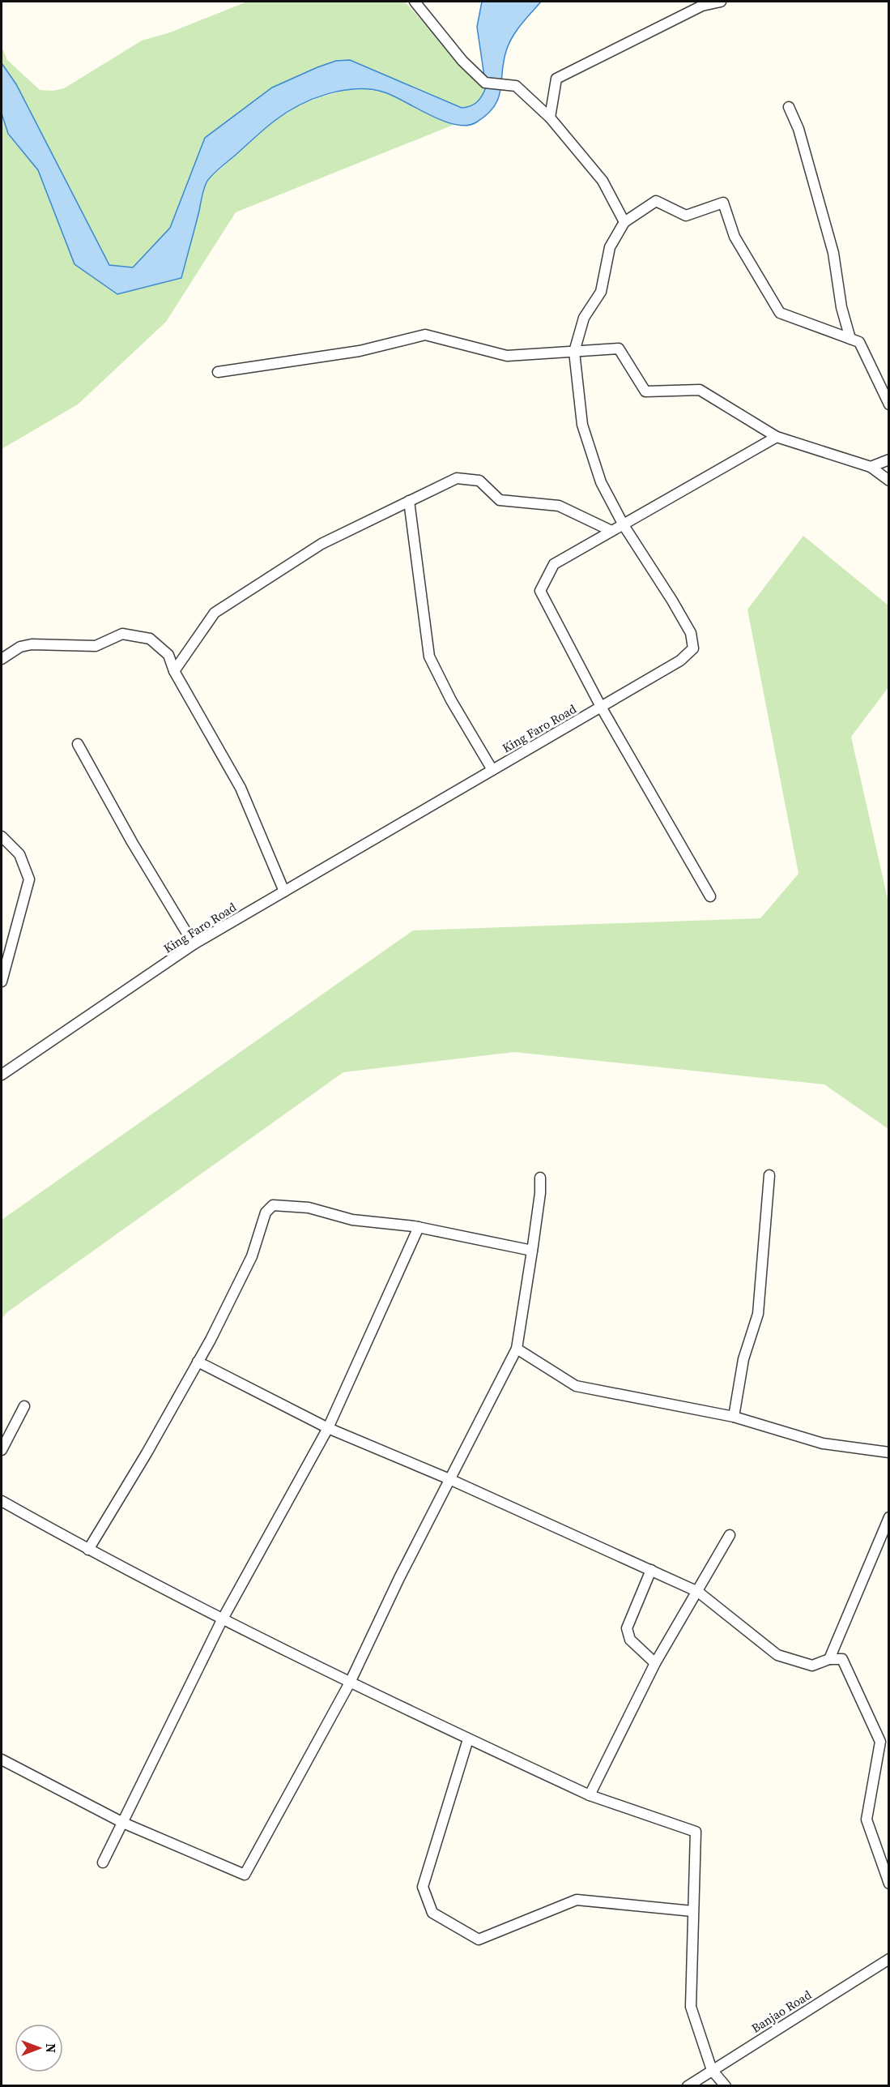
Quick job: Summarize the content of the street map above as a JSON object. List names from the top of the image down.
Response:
{
  "streets": {
    "street": ["King Faro Road", "Banjao Road"]
  },
  "north": "right"
}
